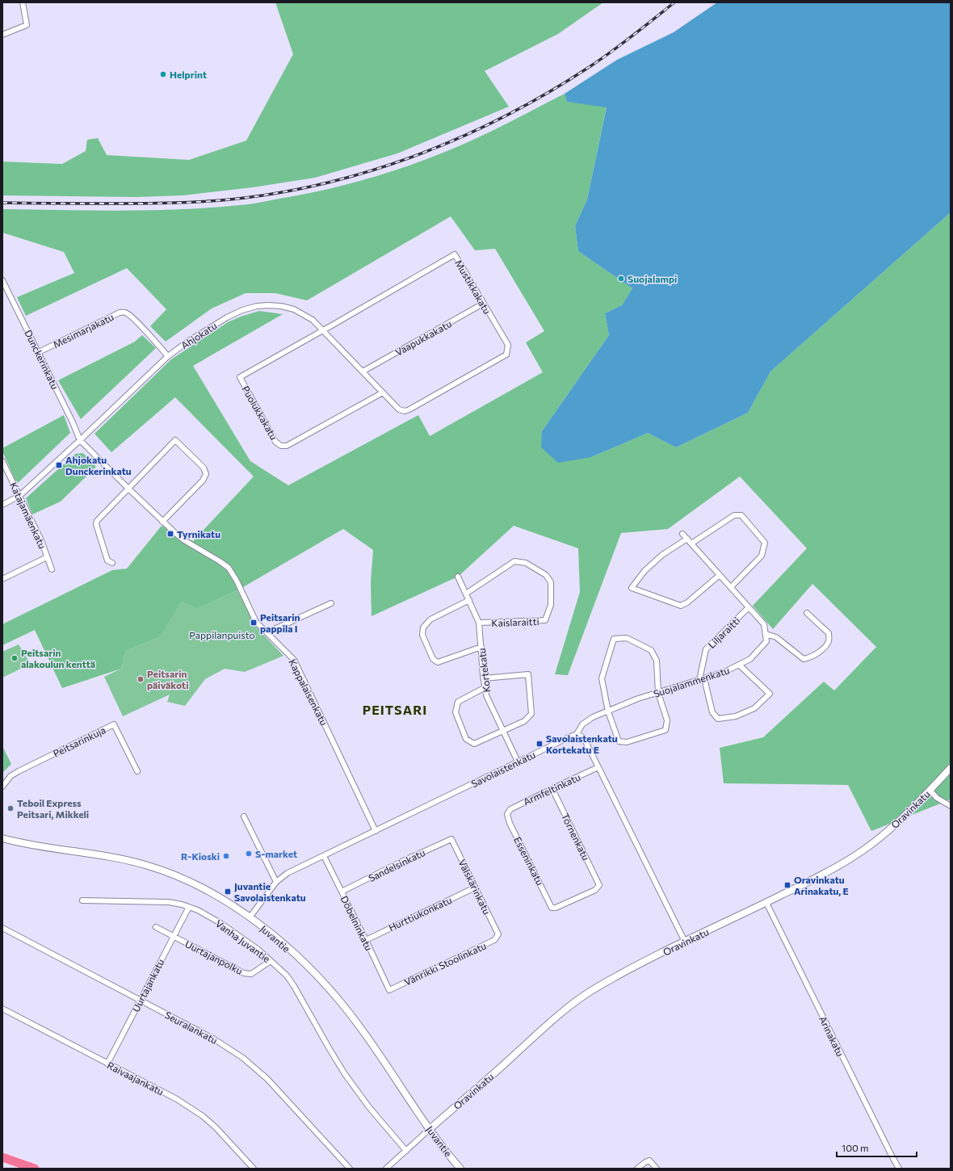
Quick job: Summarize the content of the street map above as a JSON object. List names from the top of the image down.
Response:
{
  "streets": {
    "street": [
      "Mustikkakatu",
      "Mesimarjakatu",
      "Ahjokatu",
      "Vaapukkakatu",
      "Dunckerinkatu",
      "Puolukkakatu",
      "Katajamäenkatu",
      "Kaislaraitti",
      "Liljaraitti",
      "Kortekatu",
      "Suojalammenkatu",
      "Kappalaisenkatu",
      "Peitsarinkuja",
      "Savolaistenkatu",
      "Armfeltinkatu",
      "Oravinkatu",
      "Törnenkatu",
      "Esseninkatu",
      "Sandelsinkatu",
      "Välskärinkatu",
      "Hurttiukonkatu",
      "Döbelninkatu",
      "Juvantie",
      "Vanha Juvantie",
      "Uurtajanpolku",
      "Vänrikki Stoolinkatu",
      "Uurtajankatu",
      "Seuralankatu",
      "Arinakatu",
      "Raivaajankatu"
    ]
  },
  "crossings": [
    ["Mustikkakatu", "Ahjokatu"],
    ["Mustikkakatu", "Vaapukkakatu"],
    ["Mustikkakatu", "Puolukkakatu"],
    ["Mesimarjakatu", "Ahjokatu"],
    ["Mesimarjakatu", "Dunckerinkatu"],
    ["Ahjokatu", "Vaapukkakatu"],
    ["Ahjokatu", "Dunckerinkatu"],
    ["Ahjokatu", "Puolukkakatu"],
    ["Ahjokatu", "Katajamäenkatu"],
    ["Kaislaraitti", "Kortekatu"],
    ["Liljaraitti", "Suojalammenkatu"],
    ["Kortekatu", "Savolaistenkatu"],
    ["Suojalammenkatu", "Savolaistenkatu"],
    ["Kappalaisenkatu", "Savolaistenkatu"],
    ["Savolaistenkatu", "Döbelninkatu"],
    ["Savolaistenkatu", "Juvantie"],
    ["Armfeltinkatu", "Törnenkatu"],
    ["Armfeltinkatu", "Esseninkatu"],
    ["Oravinkatu", "Juvantie"],
    ["Oravinkatu", "Arinakatu"],
    ["Törnenkatu", "Esseninkatu"],
    ["Sandelsinkatu", "Välskärinkatu"],
    ["Sandelsinkatu", "Döbelninkatu"],
    ["Välskärinkatu", "Hurttiukonkatu"],
    ["Välskärinkatu", "Vänrikki Stoolinkatu"],
    ["Hurttiukonkatu", "Döbelninkatu"],
    ["Döbelninkatu", "Vänrikki Stoolinkatu"],
    ["Vanha Juvantie", "Uurtajanpolku"],
    ["Vanha Juvantie", "Uurtajankatu"],
    ["Uurtajanpolku", "Uurtajankatu"],
    ["Uurtajankatu", "Seuralankatu"],
    ["Uurtajankatu", "Raivaajankatu"]
  ],
  "districts": ["PEITSARI"],
  "parks": ["Pappilanpuisto"],
  "places": {
    "other": [
      "Helprint",
      "Suojalampi",
      "Peitsarin alakoulun kenttä",
      "Peitsarin päiväkoti",
      "Teboil Express Peitsari, Mikkeli",
      "S-market",
      "R-Kioski"
    ],
    "transit": [
      "Ahjokatu Dunckerinkatu",
      "Tyrnikatu",
      "Peitsarin pappila I",
      "Savolaistenkatu Kortekatu E",
      "Oravinkatu Arinakatu, E",
      "Juvantie Savolaistenkatu"
    ]
  },
  "scale_bar": "100 m"
}
